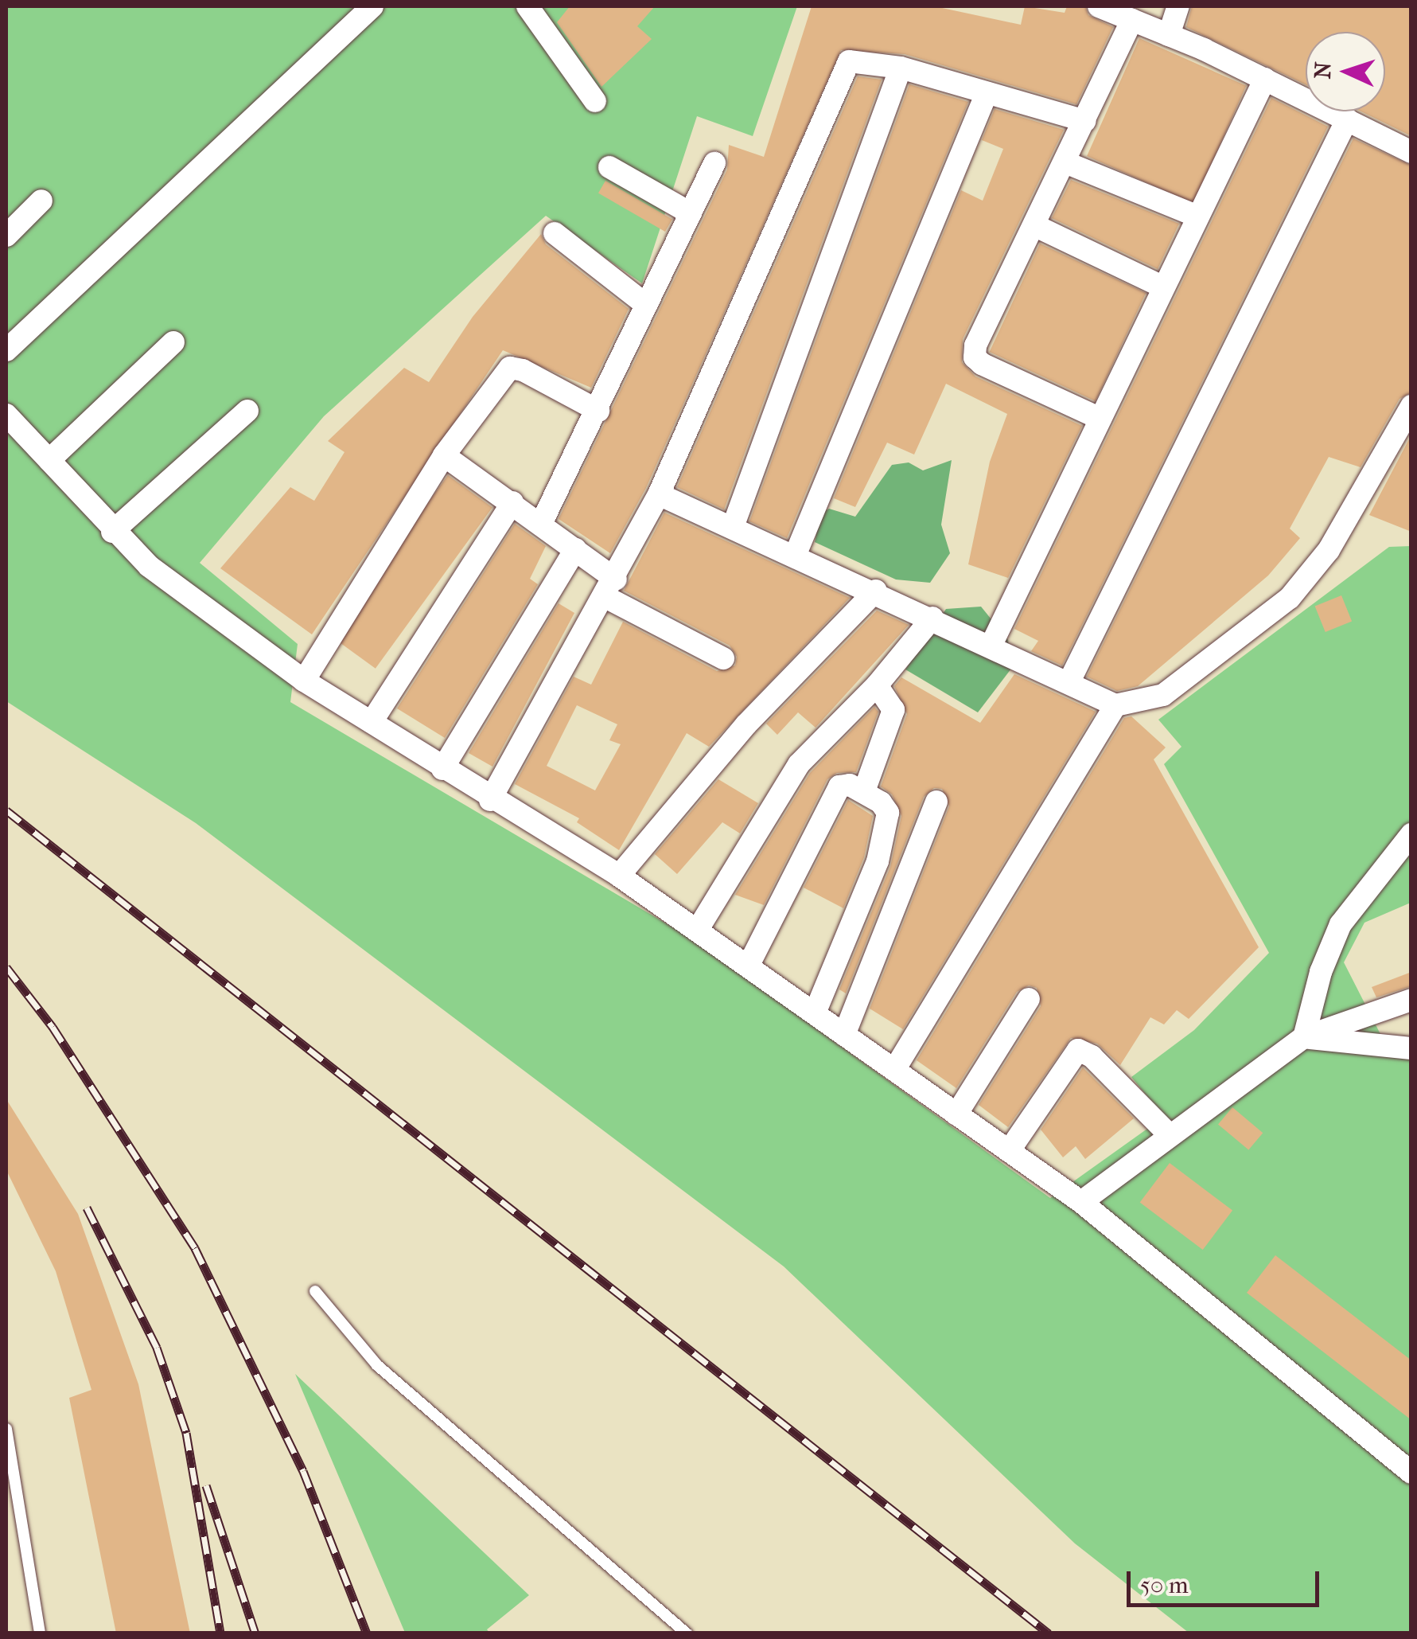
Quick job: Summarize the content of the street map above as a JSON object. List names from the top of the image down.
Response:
{
  "scale_bar": "50 m",
  "north": "left"
}
